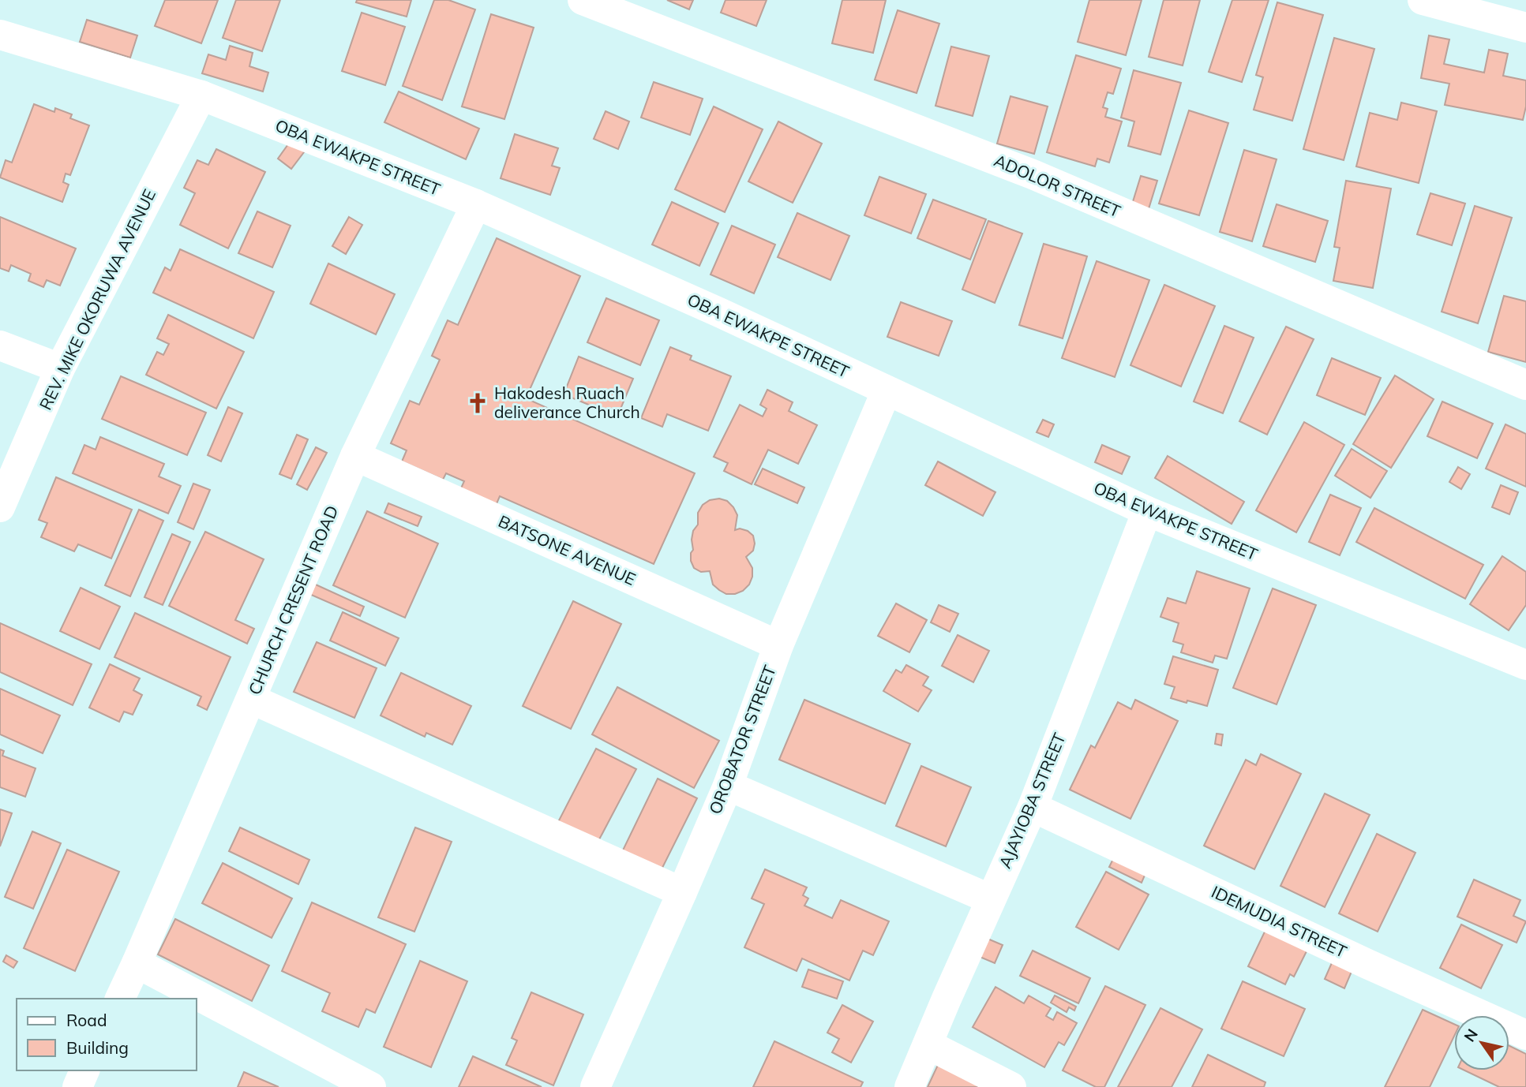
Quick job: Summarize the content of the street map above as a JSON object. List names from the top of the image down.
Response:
{
  "streets": {
    "street": [
      "OBA EWAKPE STREET",
      "ADOLOR STREET",
      "REV. MIKE OKORUWA AVENUE",
      "BATSONE AVENUE",
      "CHURCH CRESENT ROAD",
      "OROBATOR STREET",
      "AJAYIOBA STREET",
      "IDEMUDIA STREET"
    ]
  },
  "crossings": [
    ["OBA EWAKPE STREET", "REV. MIKE OKORUWA AVENUE"],
    ["OBA EWAKPE STREET", "CHURCH CRESENT ROAD"],
    ["OBA EWAKPE STREET", "OROBATOR STREET"],
    ["OBA EWAKPE STREET", "AJAYIOBA STREET"],
    ["BATSONE AVENUE", "CHURCH CRESENT ROAD"],
    ["BATSONE AVENUE", "OROBATOR STREET"],
    ["AJAYIOBA STREET", "IDEMUDIA STREET"]
  ],
  "places": {
    "church": ["Hakodesh Ruach deliverance Church"]
  },
  "legend": ["Road", "Building"],
  "north": "top left"
}
